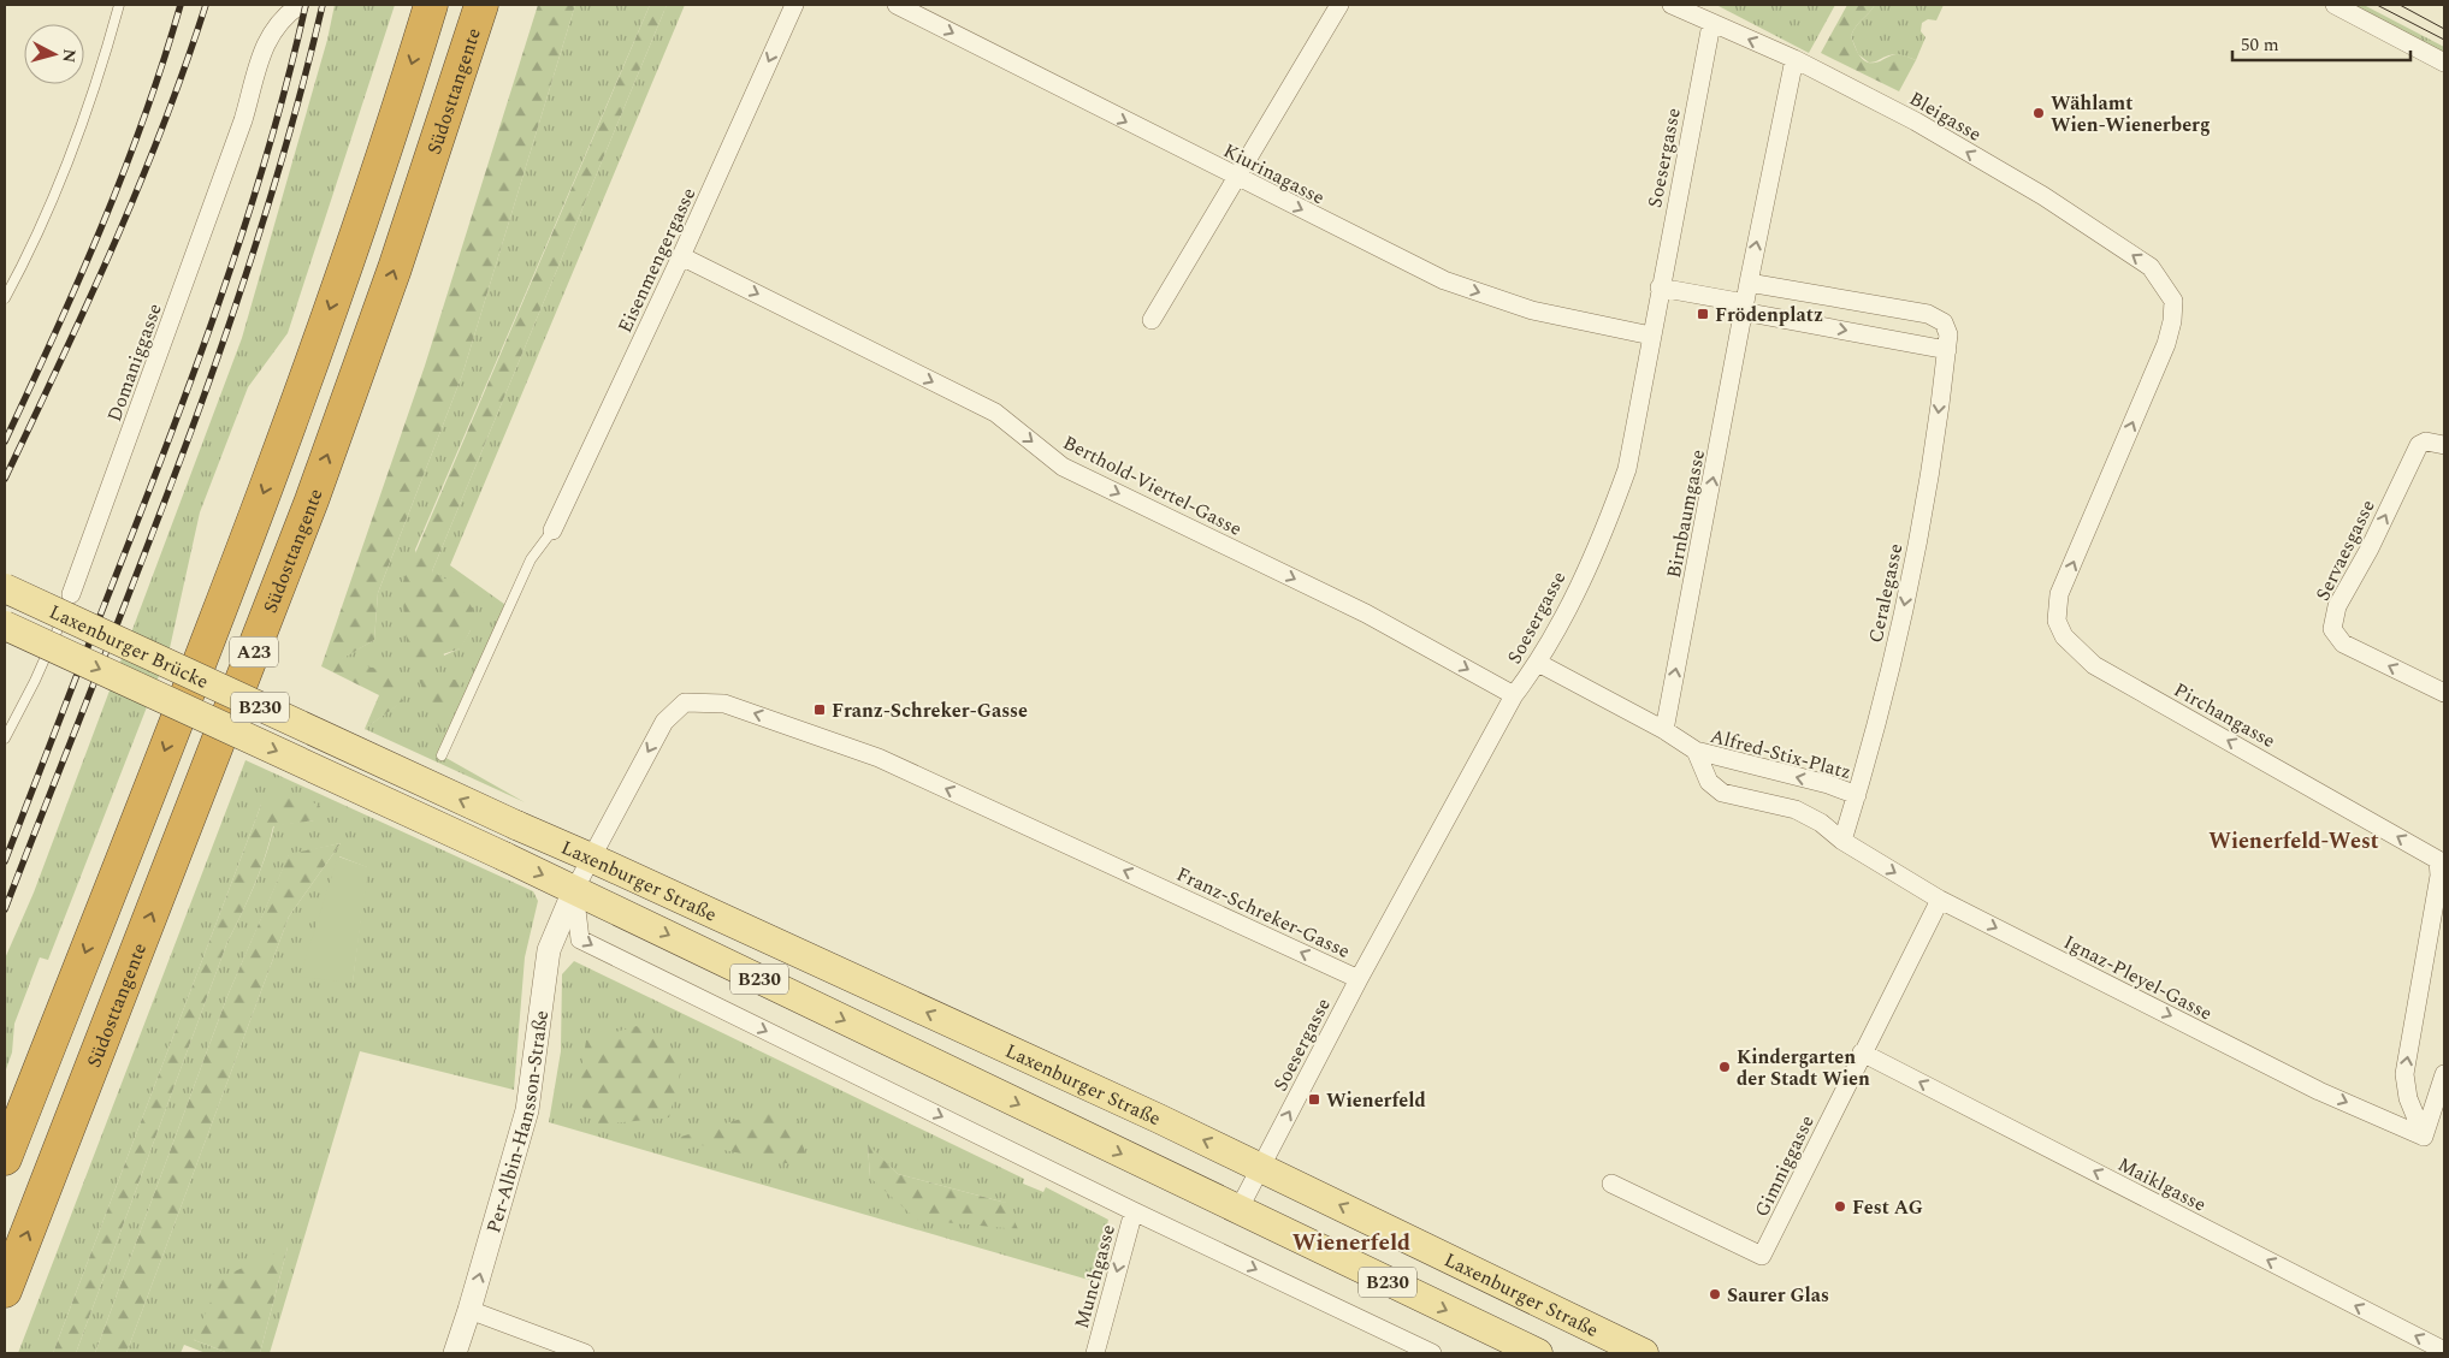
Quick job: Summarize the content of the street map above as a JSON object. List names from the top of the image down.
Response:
{
  "streets": {
    "highway": ["Südosttangente", "A23"],
    "main road": ["Laxenburger Brücke", "B230", "Laxenburger Straße"],
    "street": [
      "Bleigasse",
      "Soesergasse",
      "Kiurinagasse",
      "Eisenmengergasse",
      "Domaniggasse",
      "Berthold-Viertel-Gasse",
      "Birnbaumgasse",
      "Servaesgasse",
      "Ceralegasse",
      "Pirchangasse",
      "Alfred-Stix-Platz",
      "Franz-Schreker-Gasse",
      "Ignaz-Pleyel-Gasse",
      "Per-Albin-Hansson-Straße",
      "Gimniggasse",
      "Maiklgasse",
      "Munchgasse"
    ]
  },
  "crossings": [
    ["Bleigasse", "Soesergasse"],
    ["Bleigasse", "Birnbaumgasse"],
    ["Bleigasse", "Pirchangasse"],
    ["Soesergasse", "Kiurinagasse"],
    ["Soesergasse", "Berthold-Viertel-Gasse"],
    ["Soesergasse", "Laxenburger Straße"],
    ["Soesergasse", "Franz-Schreker-Gasse"],
    ["Eisenmengergasse", "Berthold-Viertel-Gasse"],
    ["Birnbaumgasse", "Ceralegasse"],
    ["Ceralegasse", "Alfred-Stix-Platz"],
    ["Ceralegasse", "Ignaz-Pleyel-Gasse"],
    ["Laxenburger Brücke", "Laxenburger Straße"],
    ["Pirchangasse", "Ignaz-Pleyel-Gasse"],
    ["Alfred-Stix-Platz", "Ignaz-Pleyel-Gasse"],
    ["Laxenburger Straße", "Franz-Schreker-Gasse"],
    ["Laxenburger Straße", "Per-Albin-Hansson-Straße"],
    ["Laxenburger Straße", "Munchgasse"],
    ["Franz-Schreker-Gasse", "Per-Albin-Hansson-Straße"],
    ["Ignaz-Pleyel-Gasse", "Gimniggasse"],
    ["Gimniggasse", "Maiklgasse"]
  ],
  "one_way": [
    "Bleigasse",
    "Kiurinagasse",
    "Eisenmengergasse",
    "Berthold-Viertel-Gasse",
    "Birnbaumgasse",
    "Ceralegasse",
    "Pirchangasse",
    "Franz-Schreker-Gasse",
    "Ignaz-Pleyel-Gasse",
    "Per-Albin-Hansson-Straße",
    "Maiklgasse",
    "Munchgasse"
  ],
  "districts": ["Wienerfeld-West", "Wienerfeld"],
  "places": {
    "other": [
      "Wählamt Wien-Wienerberg",
      "Kindergarten der Stadt Wien",
      "Fest AG",
      "Saurer Glas"
    ],
    "transit": ["Frödenplatz", "Franz-Schreker-Gasse", "Wienerfeld"]
  },
  "scale_bar": "50 m",
  "north": "right"
}
